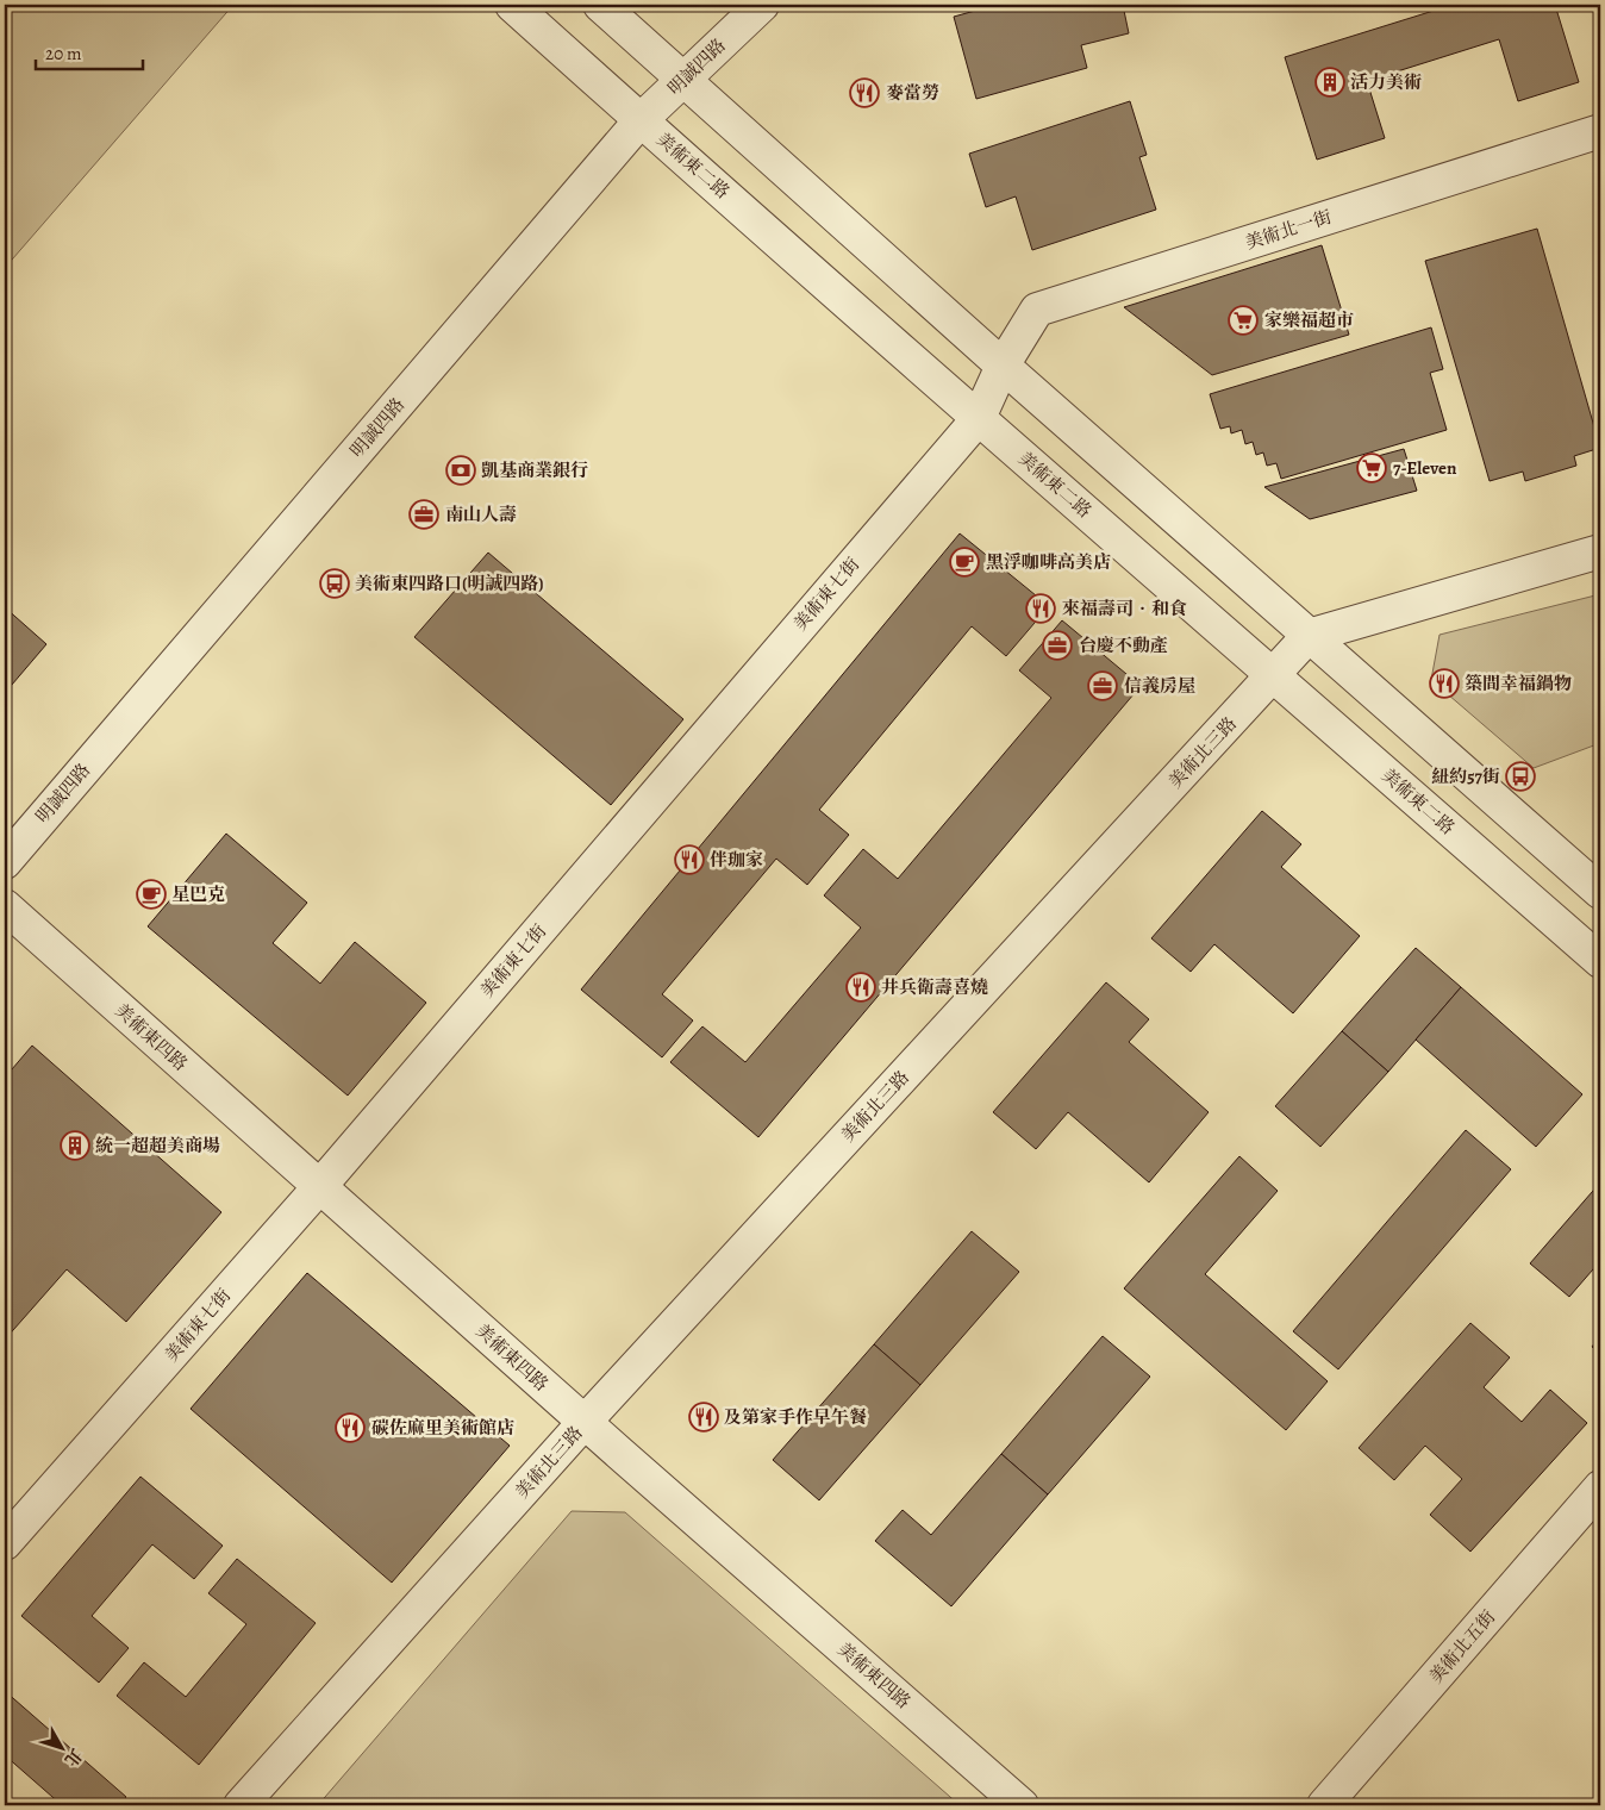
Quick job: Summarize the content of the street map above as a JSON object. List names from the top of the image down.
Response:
{
  "streets": {
    "street": [
      "明誠四路",
      "美術東二路",
      "美術北一街",
      "美術東七街",
      "美術北三路",
      "美術東四路",
      "美術北五街"
    ]
  },
  "crossings": [
    ["明誠四路", "美術東二路"],
    ["美術東二路", "美術東七街"],
    ["美術東二路", "美術北三路"],
    ["美術北一街", "美術東七街"],
    ["美術東七街", "美術東四路"],
    ["美術北三路", "美術東四路"]
  ],
  "places": {
    "building": ["活力美術", "統一超超美商場"],
    "restaurant": [
      "麥當勞",
      "來福壽司‧和食",
      "築間幸福鍋物",
      "伴珈家",
      "井兵衛壽喜燒",
      "及第家手作早午餐",
      "碳佐麻里美術館店"
    ],
    "supermarket": ["家樂福超市", "7-Eleven"],
    "bank": ["凱基商業銀行"],
    "office": ["南山人壽", "台慶不動產", "信義房屋"],
    "cafe": ["黑浮咖啡高美店", "星巴克"],
    "bus stop": ["美術東四路口(明誠四路)", "紐約57街"]
  },
  "scale_bar": "20 m",
  "north": "bottom right"
}
